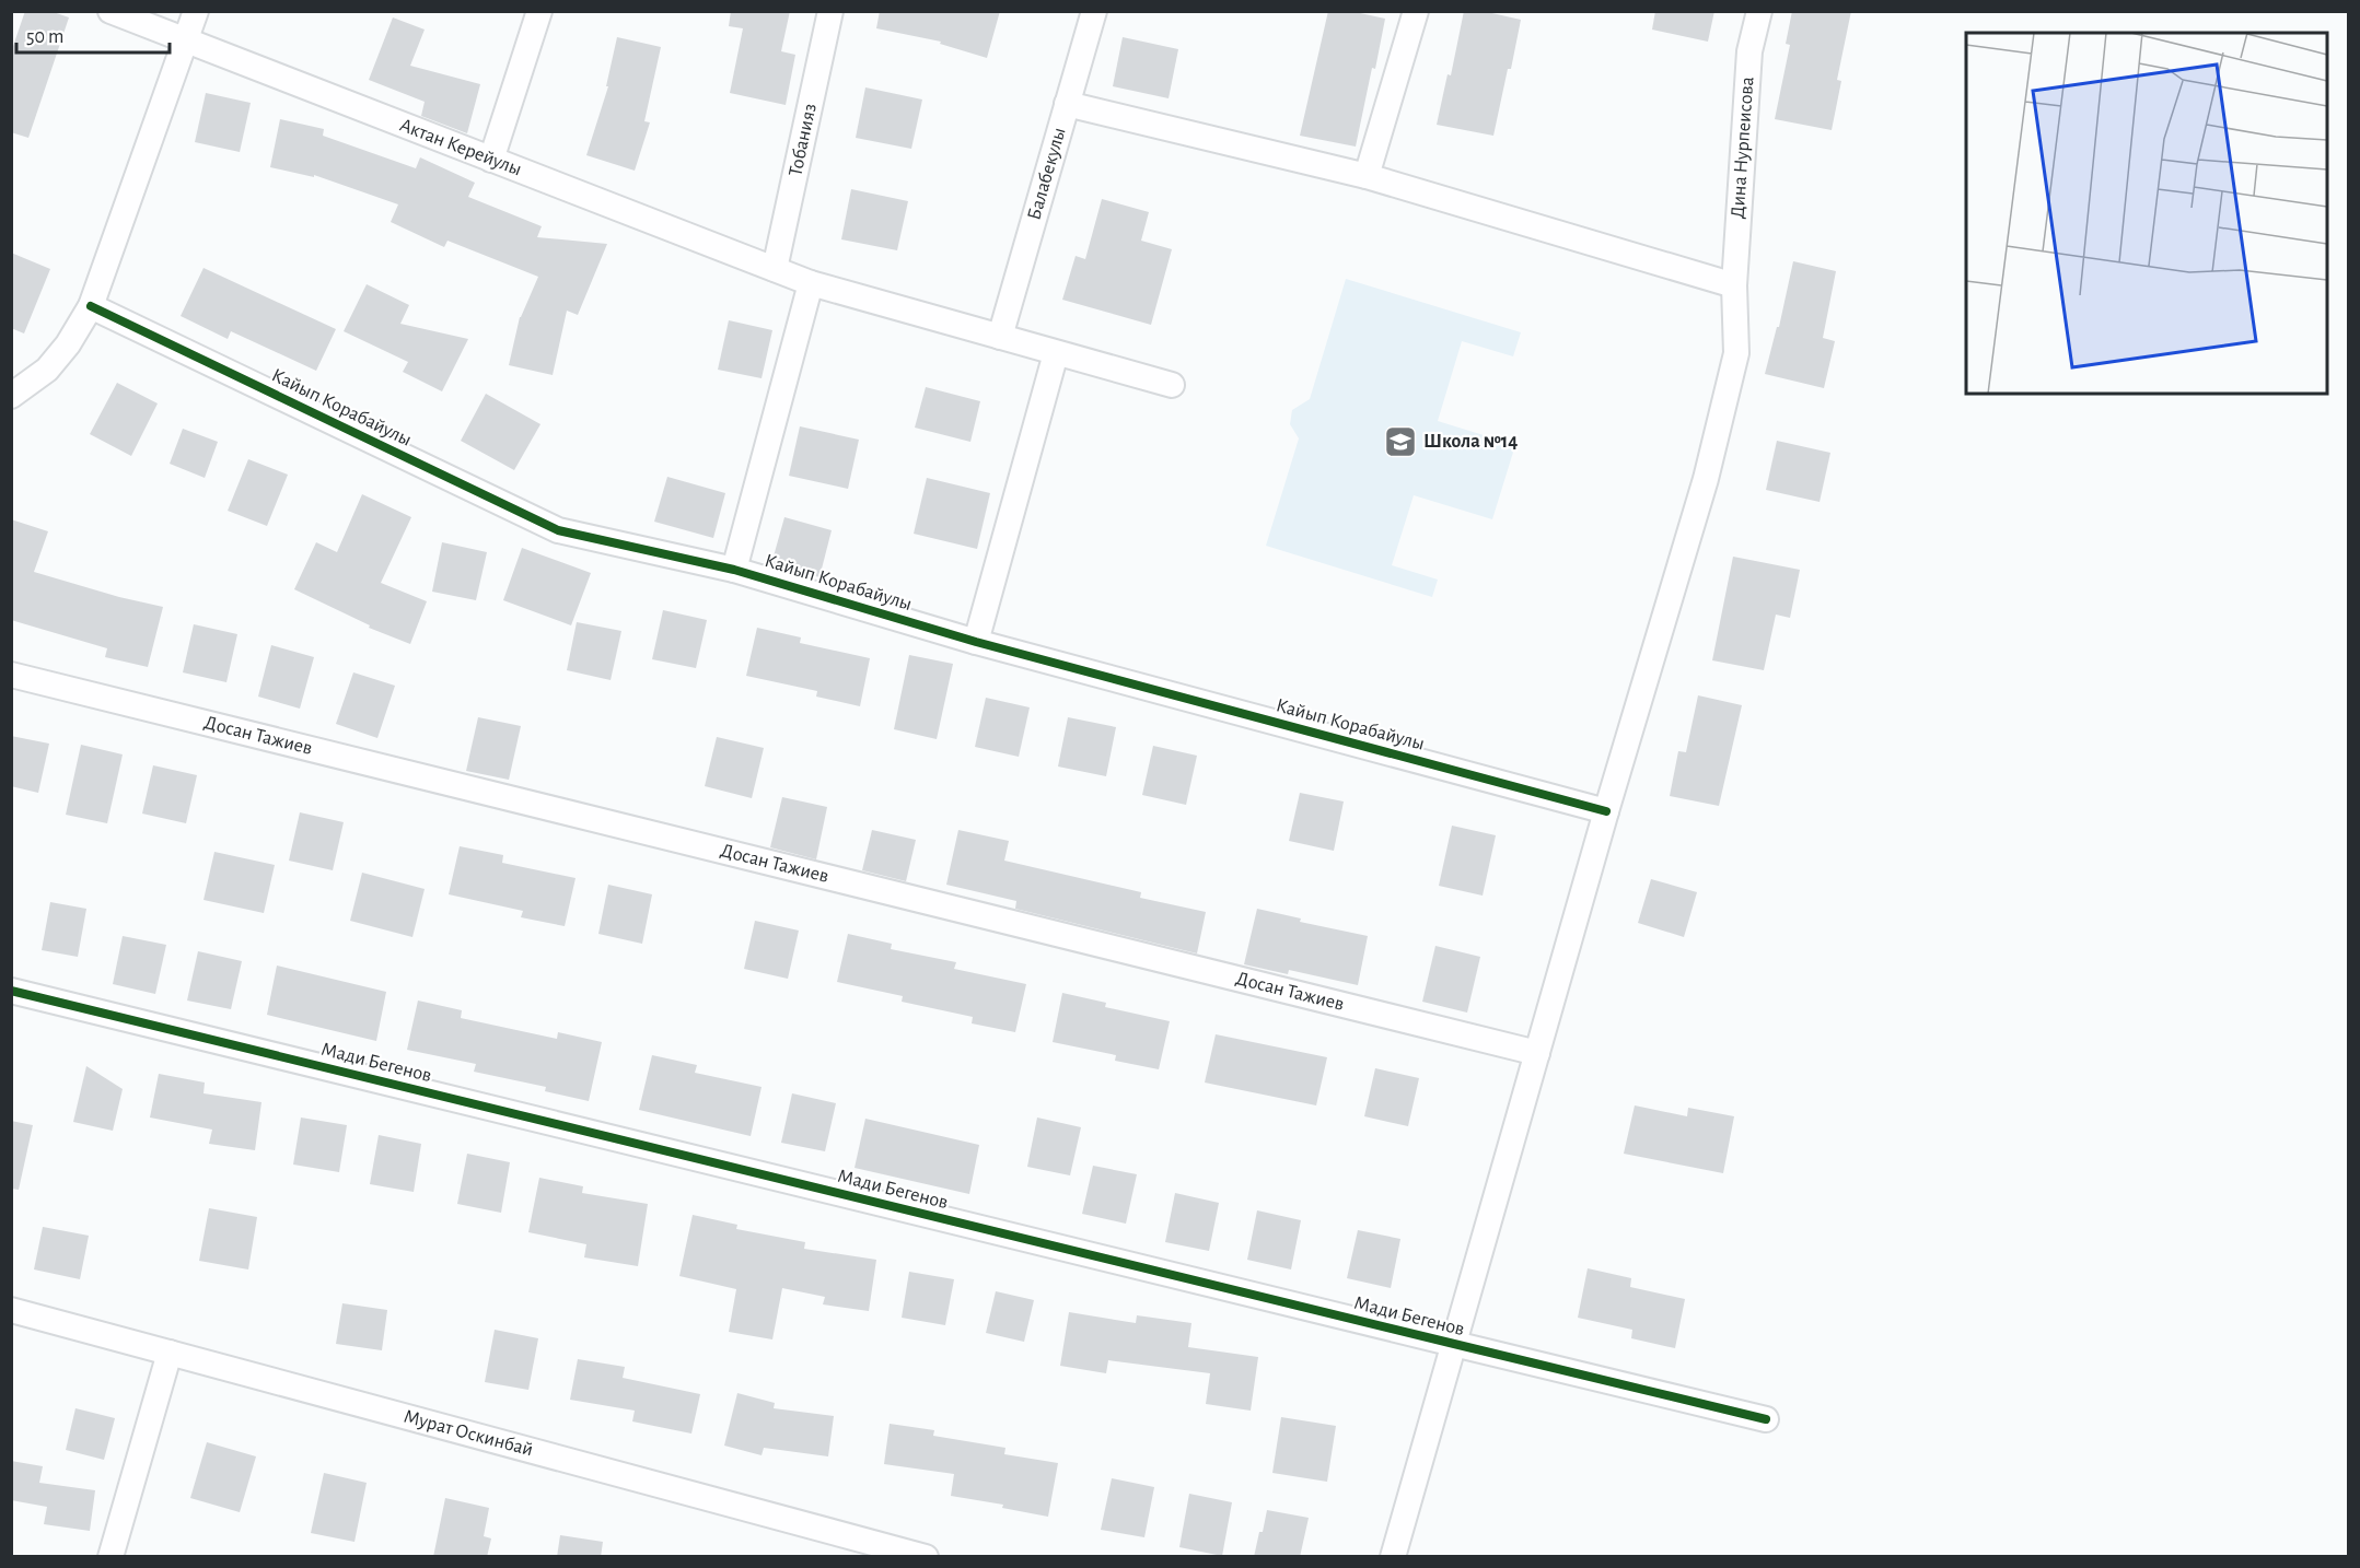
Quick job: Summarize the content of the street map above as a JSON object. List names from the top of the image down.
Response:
{
  "streets": {
    "street": [
      "Тобанияз",
      "Актан Керейулы",
      "Дина Нурпеисова",
      "Балабекулы",
      "Кайып Корабайулы",
      "Досан Тажиев",
      "Мади Бегенов",
      "Мурат Оскинбай"
    ]
  },
  "crossings": [
    ["Тобанияз", "Актан Керейулы"],
    ["Актан Керейулы", "Балабекулы"]
  ],
  "places": {
    "school or university": ["Школа №14"]
  },
  "scale_bar": "50 m"
}
